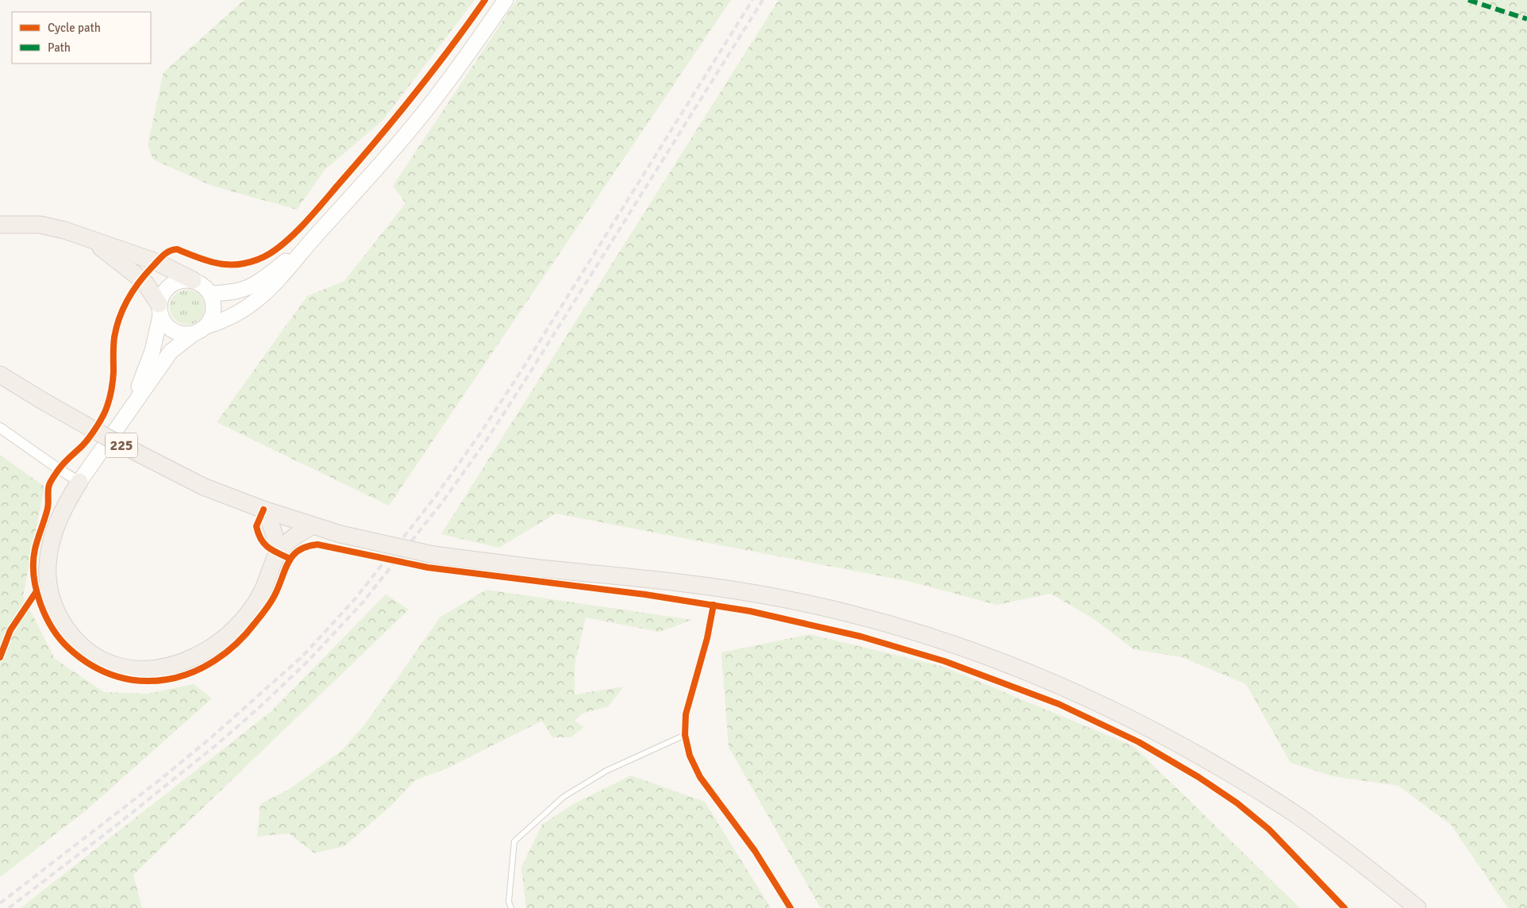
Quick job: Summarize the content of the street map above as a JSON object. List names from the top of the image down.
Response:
{
  "streets": {
    "main road": ["225"]
  },
  "legend": ["Cycle path", "Path"]
}
